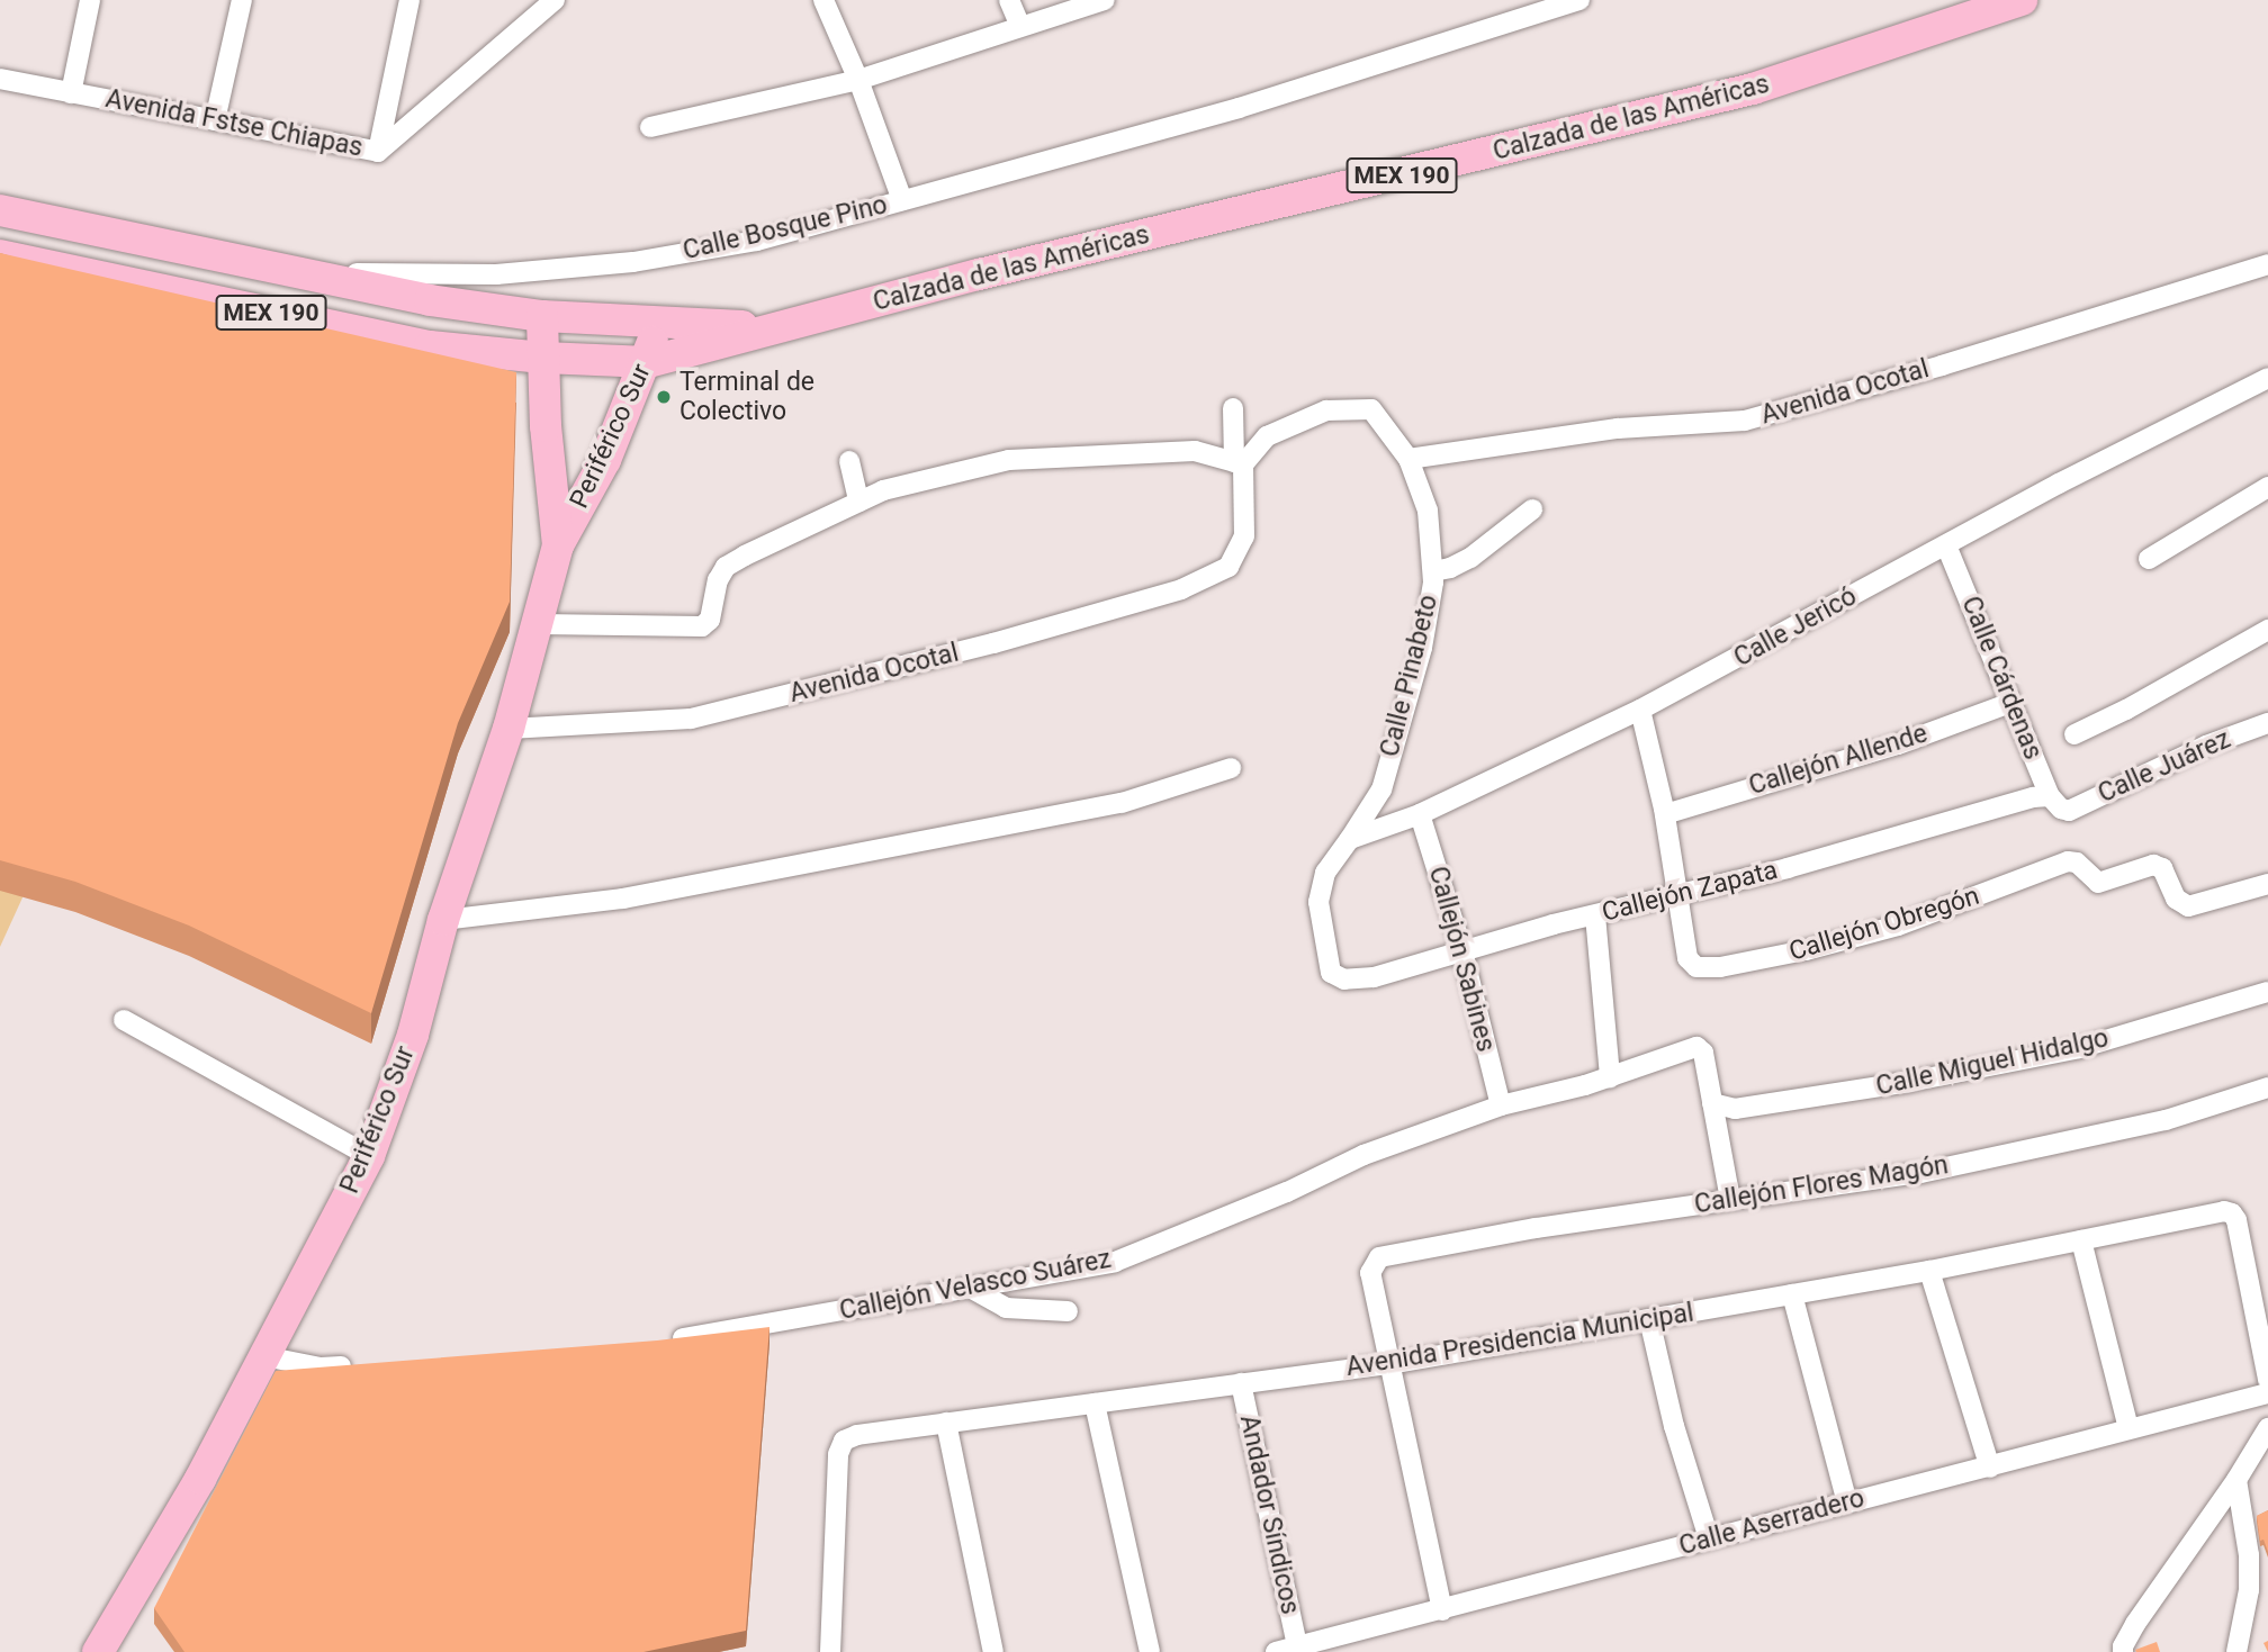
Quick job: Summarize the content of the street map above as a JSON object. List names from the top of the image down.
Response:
{
  "streets": {
    "main road": ["Calzada de las Américas", "MEX 190", "Periférico Sur"],
    "street": [
      "Avenida Fstse Chiapas",
      "Calle Bosque Pino",
      "Avenida Ocotal",
      "Calle Jericó",
      "Calle Pinabeto",
      "Calle Cárdenas",
      "Callejón Allende",
      "Calle Juárez",
      "Callejón Zapata",
      "Callejón Obregón",
      "Callejón Sabines",
      "Calle Miguel Hidalgo",
      "Callejón Flores Magón",
      "Callejón Velasco Suárez",
      "Avenida Presidencia Municipal",
      "Andador Síndicos",
      "Calle Aserradero"
    ]
  },
  "crossings": [
    ["Calzada de las Américas", "Calle Bosque Pino"],
    ["Calzada de las Américas", "Periférico Sur"],
    ["Avenida Ocotal", "Periférico Sur"],
    ["Avenida Ocotal", "Calle Pinabeto"],
    ["Calle Jericó", "Calle Pinabeto"],
    ["Calle Jericó", "Calle Cárdenas"],
    ["Calle Jericó", "Callejón Zapata"],
    ["Calle Jericó", "Callejón Sabines"],
    ["Calle Pinabeto", "Callejón Zapata"],
    ["Calle Cárdenas", "Callejón Allende"],
    ["Calle Cárdenas", "Calle Juárez"],
    ["Calle Cárdenas", "Callejón Zapata"],
    ["Calle Juárez", "Callejón Zapata"],
    ["Callejón Zapata", "Callejón Obregón"],
    ["Callejón Zapata", "Callejón Sabines"],
    ["Callejón Sabines", "Callejón Velasco Suárez"],
    ["Calle Miguel Hidalgo", "Callejón Velasco Suárez"],
    ["Callejón Flores Magón", "Avenida Presidencia Municipal"],
    ["Avenida Presidencia Municipal", "Andador Síndicos"],
    ["Andador Síndicos", "Calle Aserradero"]
  ],
  "places": ["Terminal de Colectivo"]
}
